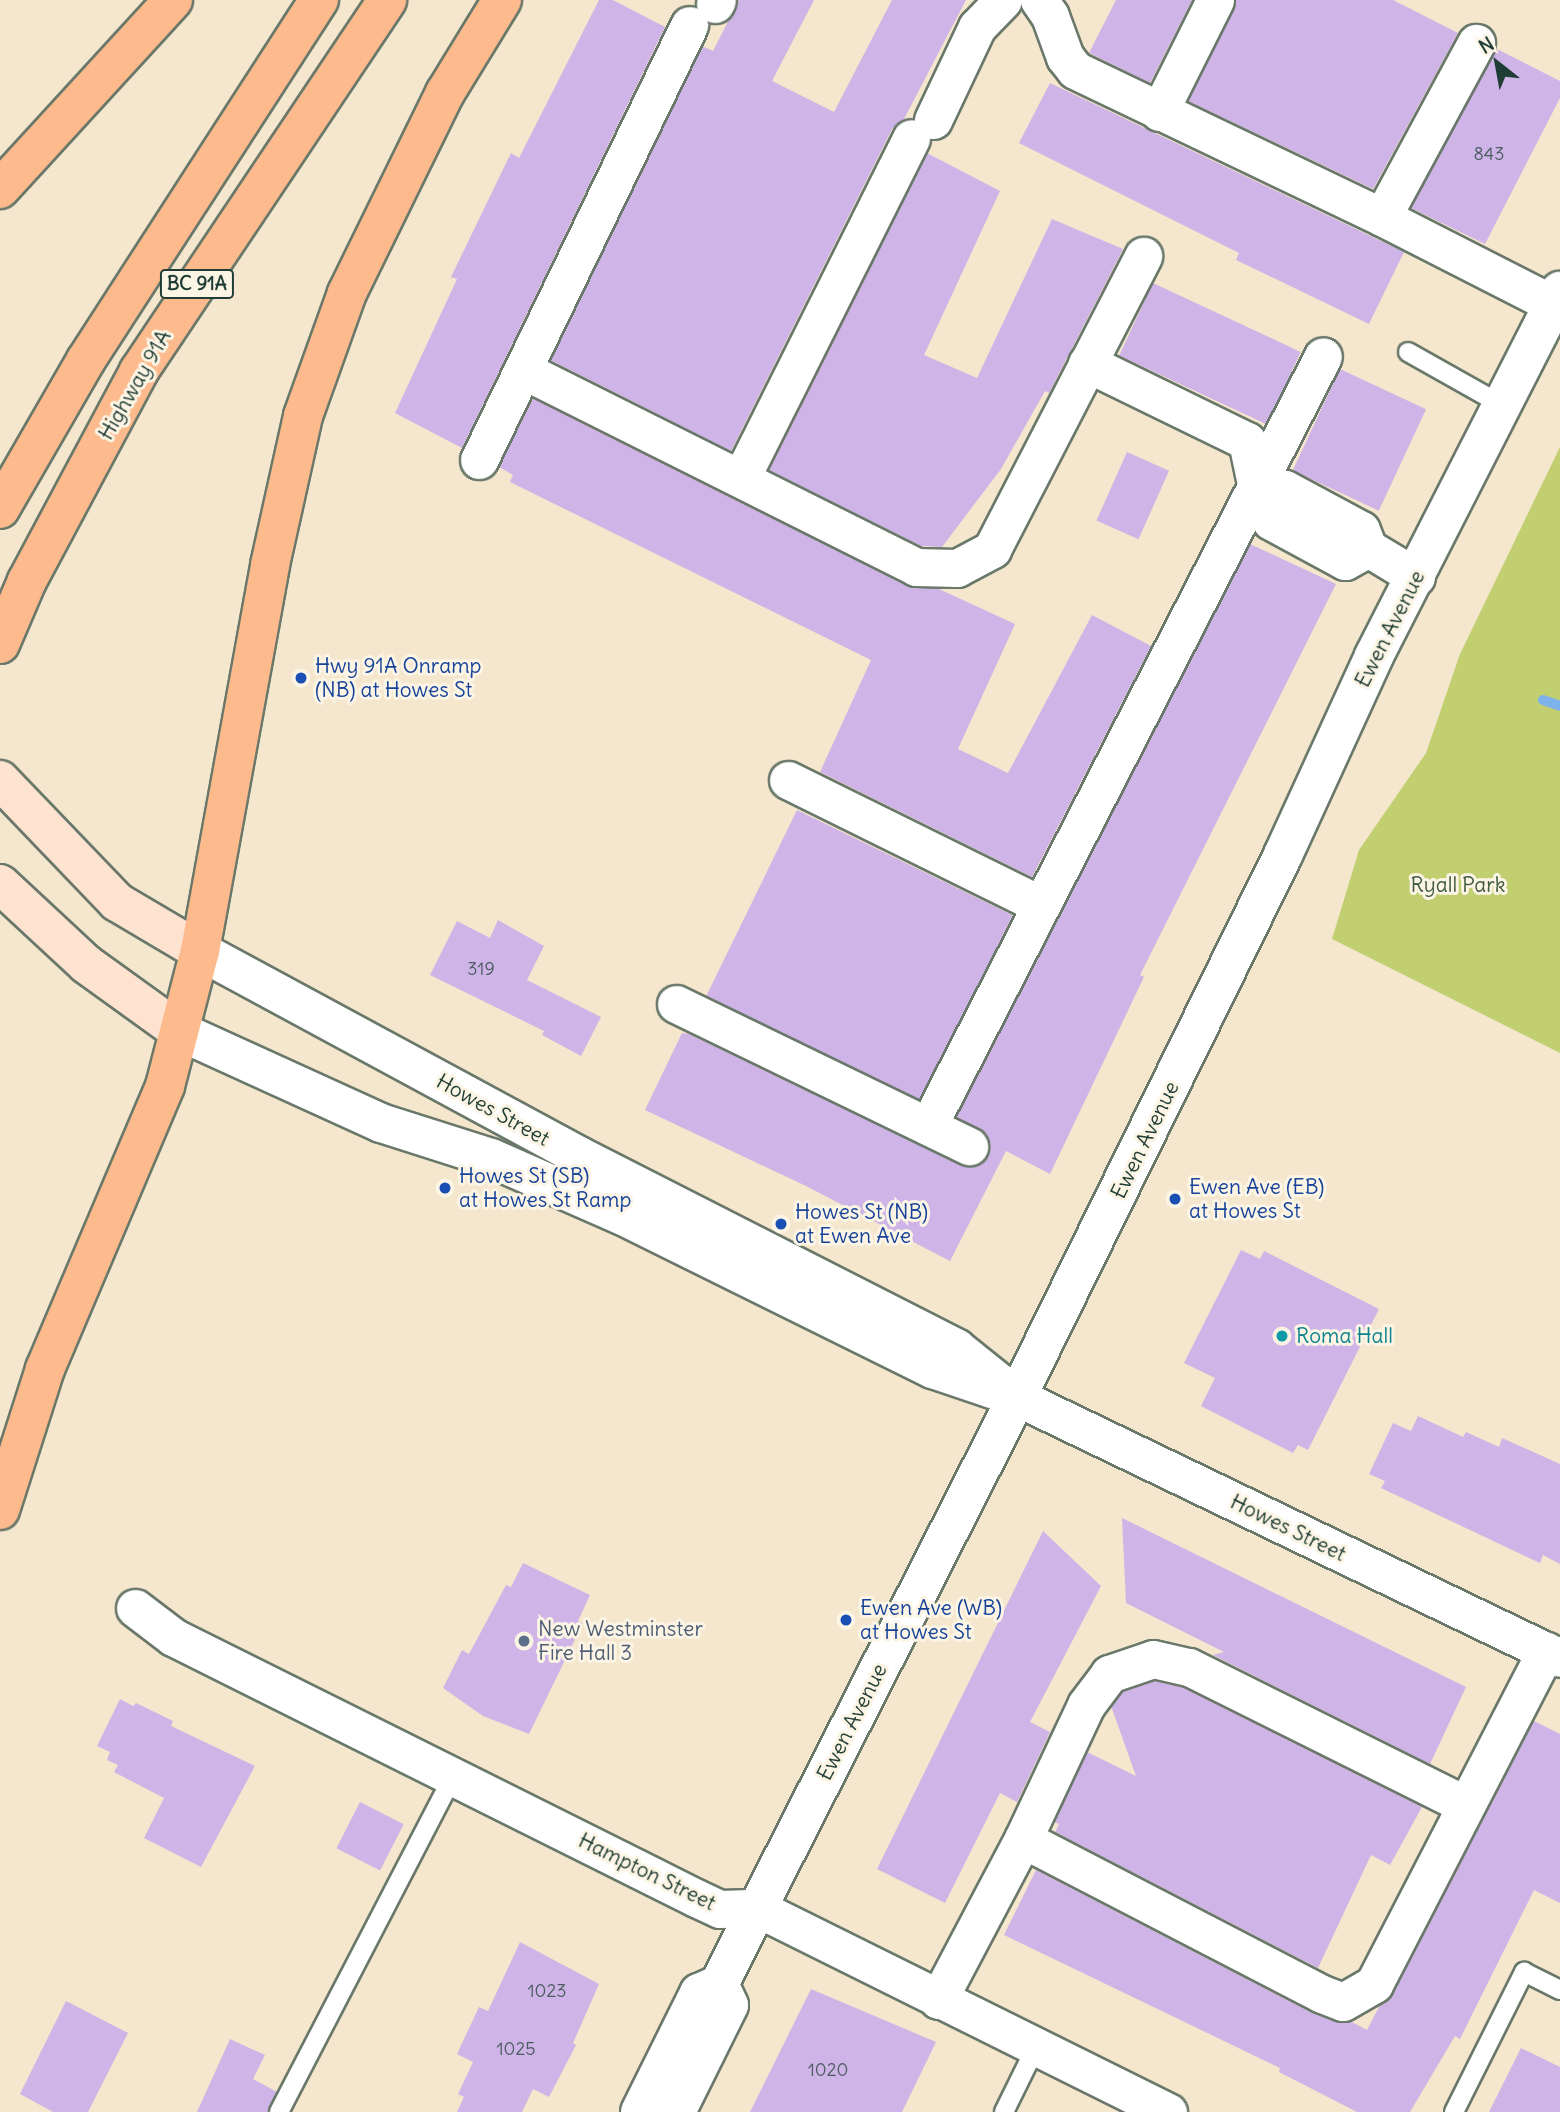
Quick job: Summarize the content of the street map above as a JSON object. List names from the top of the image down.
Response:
{
  "streets": {
    "highway": ["BC 91A", "Highway 91A"],
    "main road": ["Howes Street"],
    "street": ["Ewen Avenue", "Hampton Street"]
  },
  "crossings": [
    ["Ewen Avenue", "Howes Street"],
    ["Ewen Avenue", "Hampton Street"]
  ],
  "parks": ["Ryall Park"],
  "places": [
    "Hwy 91A Onramp (NB) at Howes St",
    "Howes St (SB) at Howes St Ramp",
    "Ewen Ave (EB) at Howes St",
    "Howes St (NB) at Ewen Ave",
    "Roma Hall",
    "Ewen Ave (WB) at Howes St",
    "New Westminster Fire Hall 3"
  ],
  "house_numbers": [
    "843",
    "319",
    "1023",
    "1025",
    "1020"
  ],
  "north": "top left"
}
